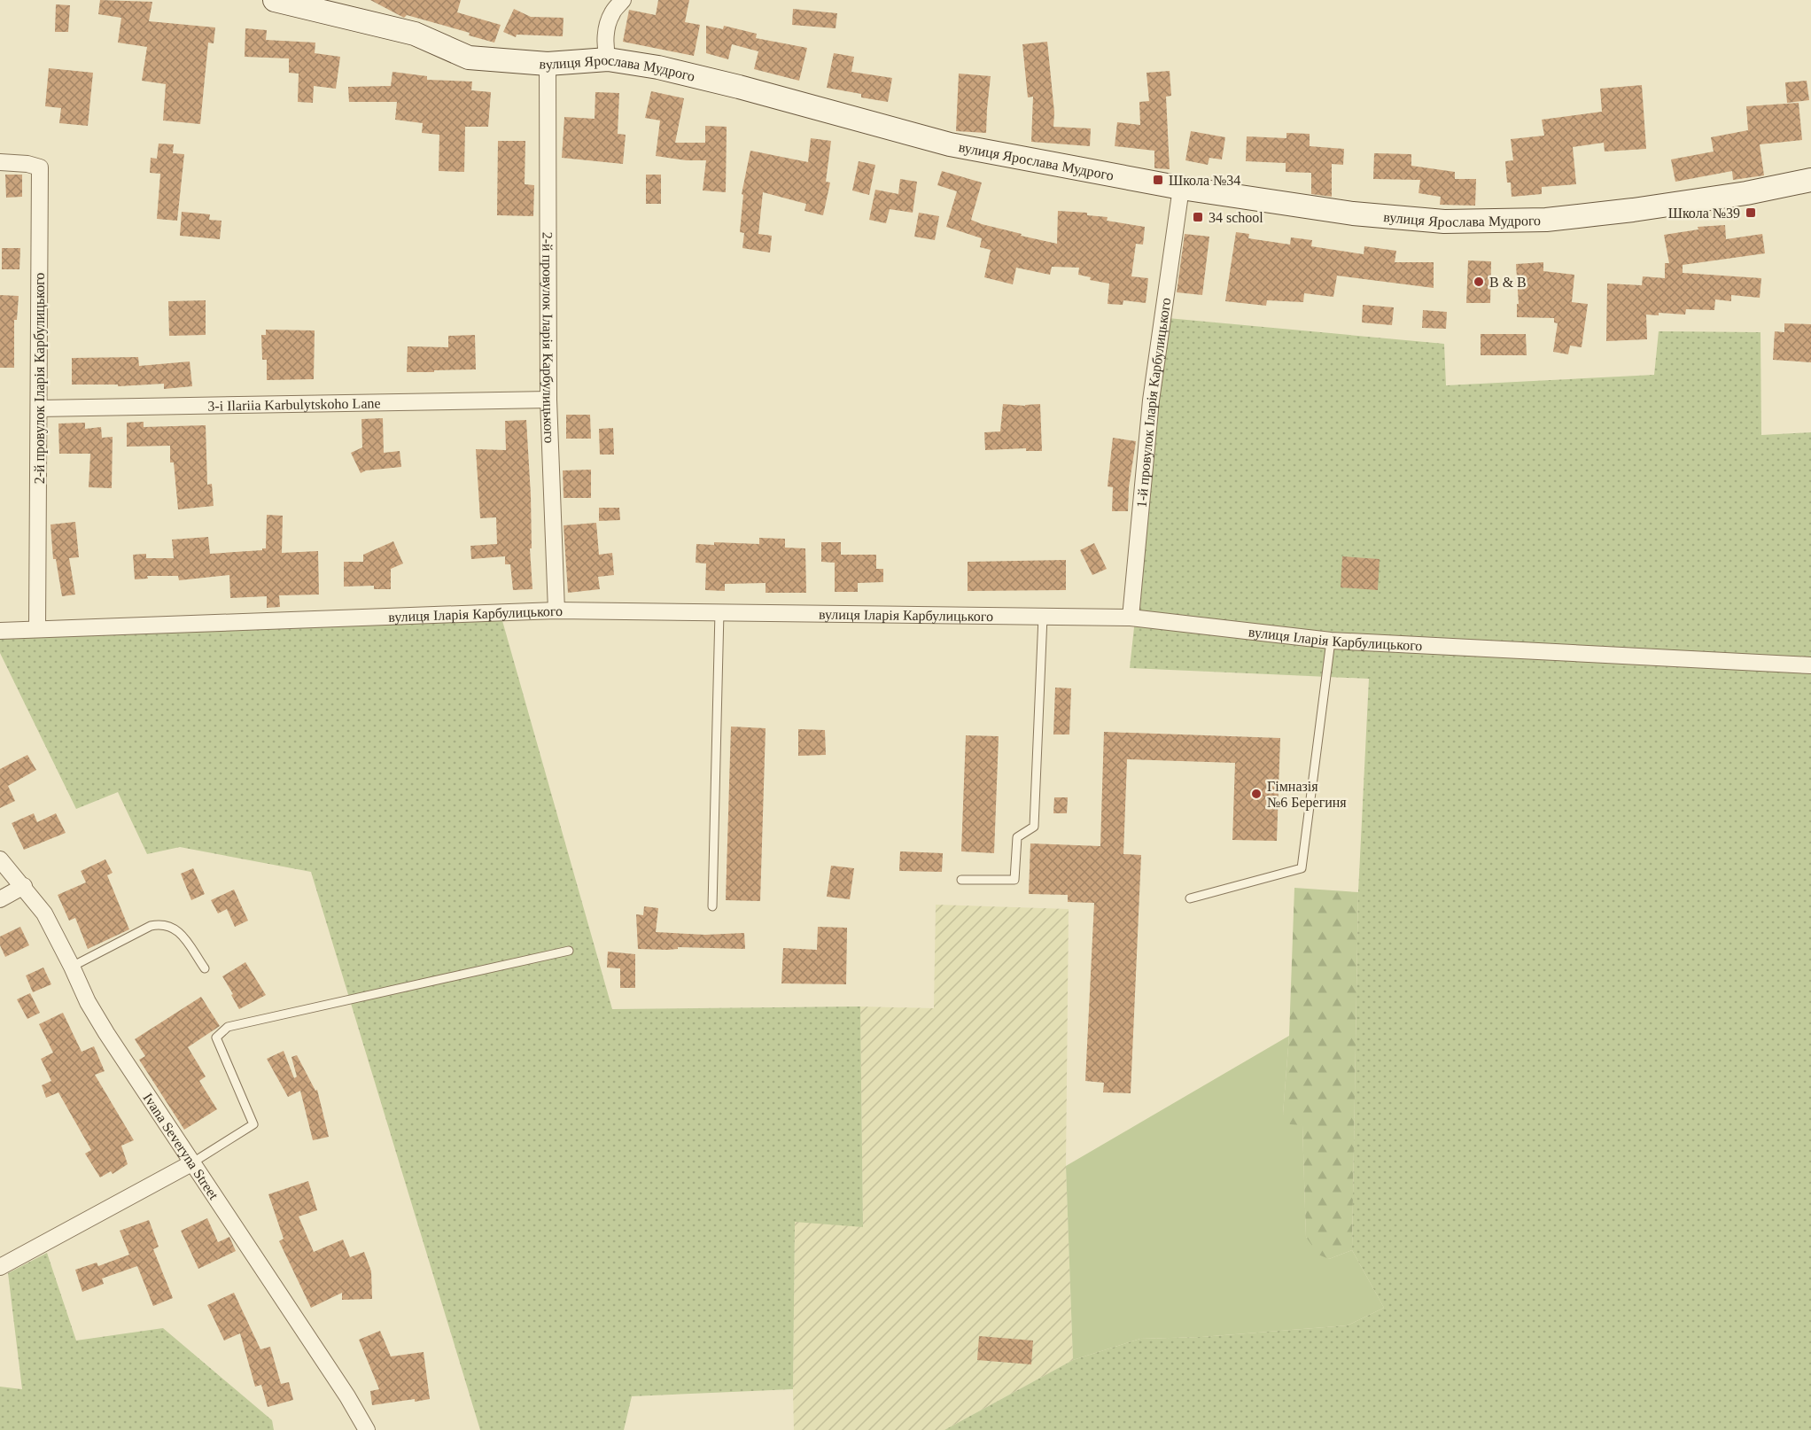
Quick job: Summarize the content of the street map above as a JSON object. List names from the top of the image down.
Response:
{
  "streets": {
    "main road": ["вулиця Ярослава Мудрого"],
    "street": [
      "2-й провулок Іларія Карбулицького",
      "1-й провулок Іларія Карбулицького",
      "3-i Ilariia Karbulytskoho Lane",
      "вулиця Іларія Карбулицького",
      "Ivana Severyna Street"
    ]
  },
  "crossings": [
    ["вулиця Ярослава Мудрого", "2-й провулок Іларія Карбулицького"],
    ["вулиця Ярослава Мудрого", "1-й провулок Іларія Карбулицького"],
    ["2-й провулок Іларія Карбулицького", "3-i Ilariia Karbulytskoho Lane"],
    ["2-й провулок Іларія Карбулицького", "вулиця Іларія Карбулицького"],
    ["1-й провулок Іларія Карбулицького", "вулиця Іларія Карбулицького"]
  ],
  "places": {
    "transit": ["Школа №34", "Школа №39", "34 school"],
    "other": ["B & B", "Гімназія №6 Берегиня"]
  }
}
